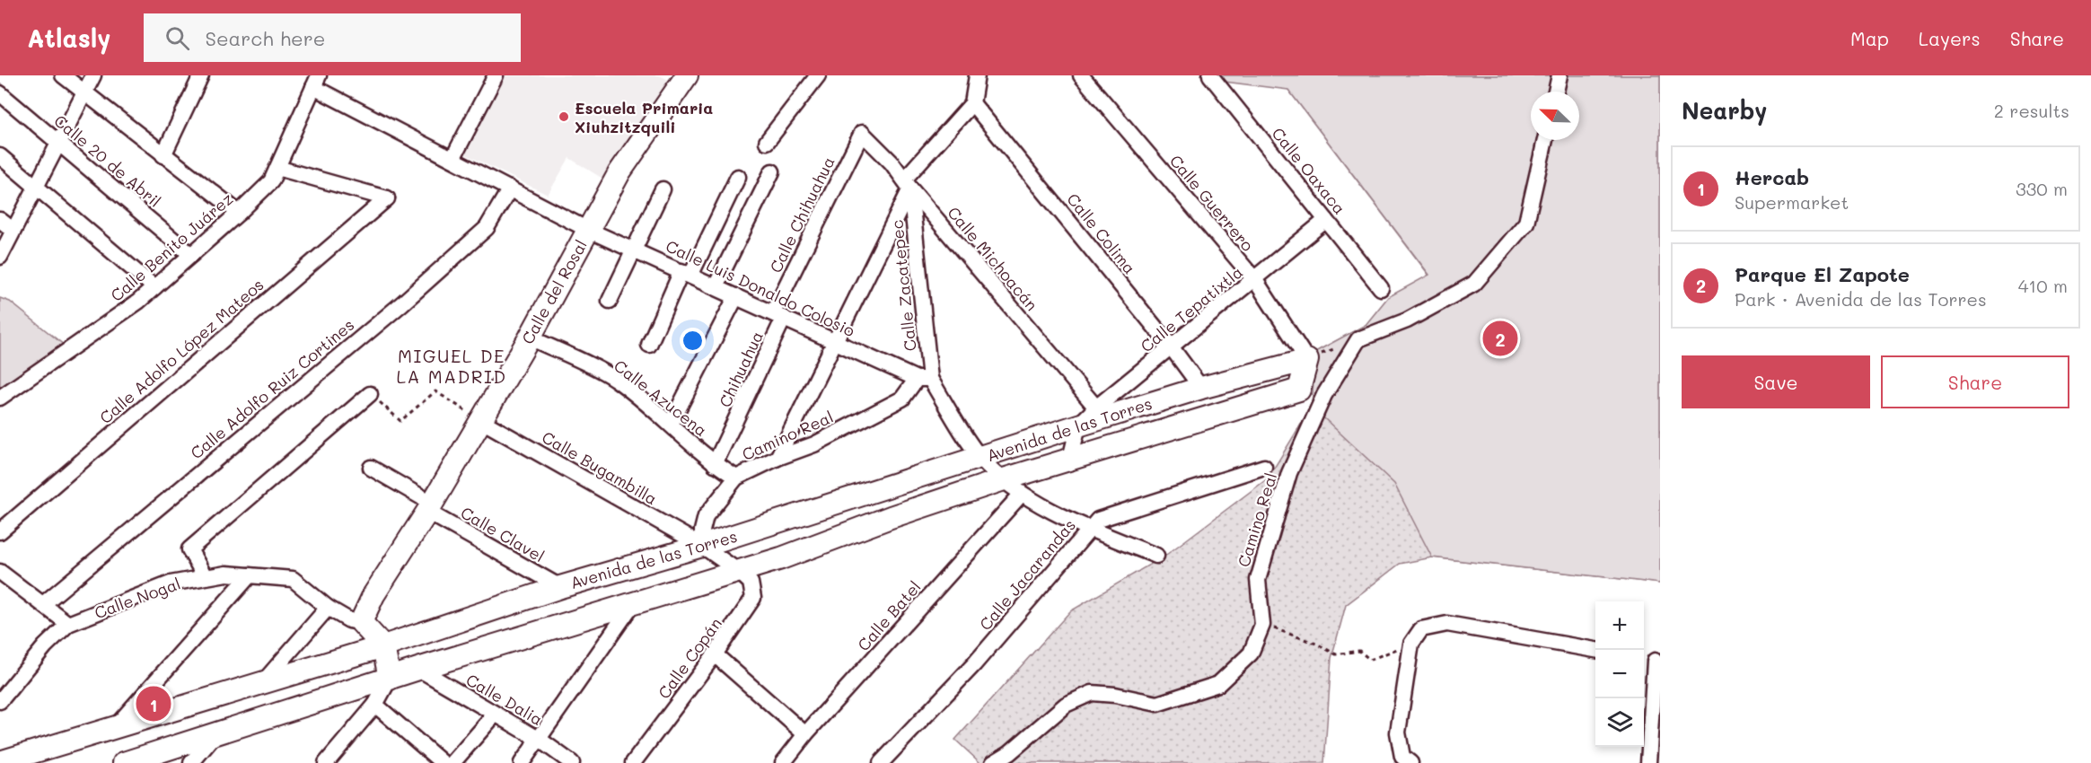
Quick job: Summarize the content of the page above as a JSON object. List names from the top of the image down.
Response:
{
  "streets": {
    "street": [
      "Calle 20 de Abril",
      "Calle Oaxaca",
      "Calle Guerrero",
      "Calle Chihuahua",
      "Calle Colima",
      "Calle Benito Juárez",
      "Calle Michoacán",
      "Calle Zacatepec",
      "Calle Luis Donaldo Colosio",
      "Calle del Rosal",
      "Calle Tepatixtla",
      "Calle Adolfo López Mateos",
      "Chihuahua",
      "Calle Adolfo Ruiz Cortines",
      "Calle Azucena",
      "Avenida de las Torres",
      "Camino Real",
      "Calle Bugambilla",
      "Calle Clavel",
      "Calle Jacarandas",
      "Calle Nogal",
      "Calle Batel",
      "Calle Copán",
      "Calle Dalia"
    ]
  },
  "crossings": [
    ["Calle 20 de Abril", "Calle Benito Juárez"],
    ["Calle Oaxaca", "Calle Tepatixtla"],
    ["Calle Guerrero", "Calle Tepatixtla"],
    ["Calle Guerrero", "Avenida de las Torres"],
    ["Calle Chihuahua", "Calle Michoacán"],
    ["Calle Chihuahua", "Calle Luis Donaldo Colosio"],
    ["Calle Chihuahua", "Chihuahua"],
    ["Calle Colima", "Calle Tepatixtla"],
    ["Calle Colima", "Avenida de las Torres"],
    ["Calle Benito Juárez", "Calle Luis Donaldo Colosio"],
    ["Calle Benito Juárez", "Calle Adolfo López Mateos"],
    ["Calle Michoacán", "Calle Zacatepec"],
    ["Calle Michoacán", "Calle Tepatixtla"],
    ["Calle Zacatepec", "Calle Luis Donaldo Colosio"],
    ["Calle Zacatepec", "Camino Real"],
    ["Calle Luis Donaldo Colosio", "Calle del Rosal"],
    ["Calle Luis Donaldo Colosio", "Chihuahua"],
    ["Calle Luis Donaldo Colosio", "Calle Adolfo Ruiz Cortines"],
    ["Calle Luis Donaldo Colosio", "Camino Real"],
    ["Calle del Rosal", "Calle Azucena"],
    ["Calle del Rosal", "Calle Bugambilla"],
    ["Calle del Rosal", "Calle Clavel"],
    ["Calle del Rosal", "Calle Nogal"],
    ["Calle Tepatixtla", "Avenida de las Torres"],
    ["Chihuahua", "Calle Azucena"],
    ["Calle Azucena", "Camino Real"],
    ["Avenida de las Torres", "Camino Real"],
    ["Avenida de las Torres", "Calle Bugambilla"],
    ["Avenida de las Torres", "Calle Clavel"],
    ["Avenida de las Torres", "Calle Nogal"],
    ["Avenida de las Torres", "Calle Copán"],
    ["Avenida de las Torres", "Calle Dalia"],
    ["Camino Real", "Calle Bugambilla"],
    ["Calle Bugambilla", "Calle Copán"]
  ],
  "districts": ["MIGUEL DE LA MADRID"],
  "places": ["Escuela Primaria Xiuhzitzquili"],
  "north": "top left",
  "page": {
    "header": "Atlasly",
    "search": "Search here",
    "nav": ["Map", "Layers", "Share"],
    "heading": ["Nearby", "2 results"],
    "list": [
      {
        "mark": "1",
        "name": "Hercab",
        "note": "Supermarket",
        "value": "330 m"
      },
      {
        "mark": "2",
        "name": "Parque El Zapote",
        "note": "Park · Avenida de las Torres",
        "value": "410 m"
      }
    ],
    "pins": ["2", "1"],
    "buttons": ["Save", "Share"],
    "map_buttons": ["+", "−"]
  }
}
